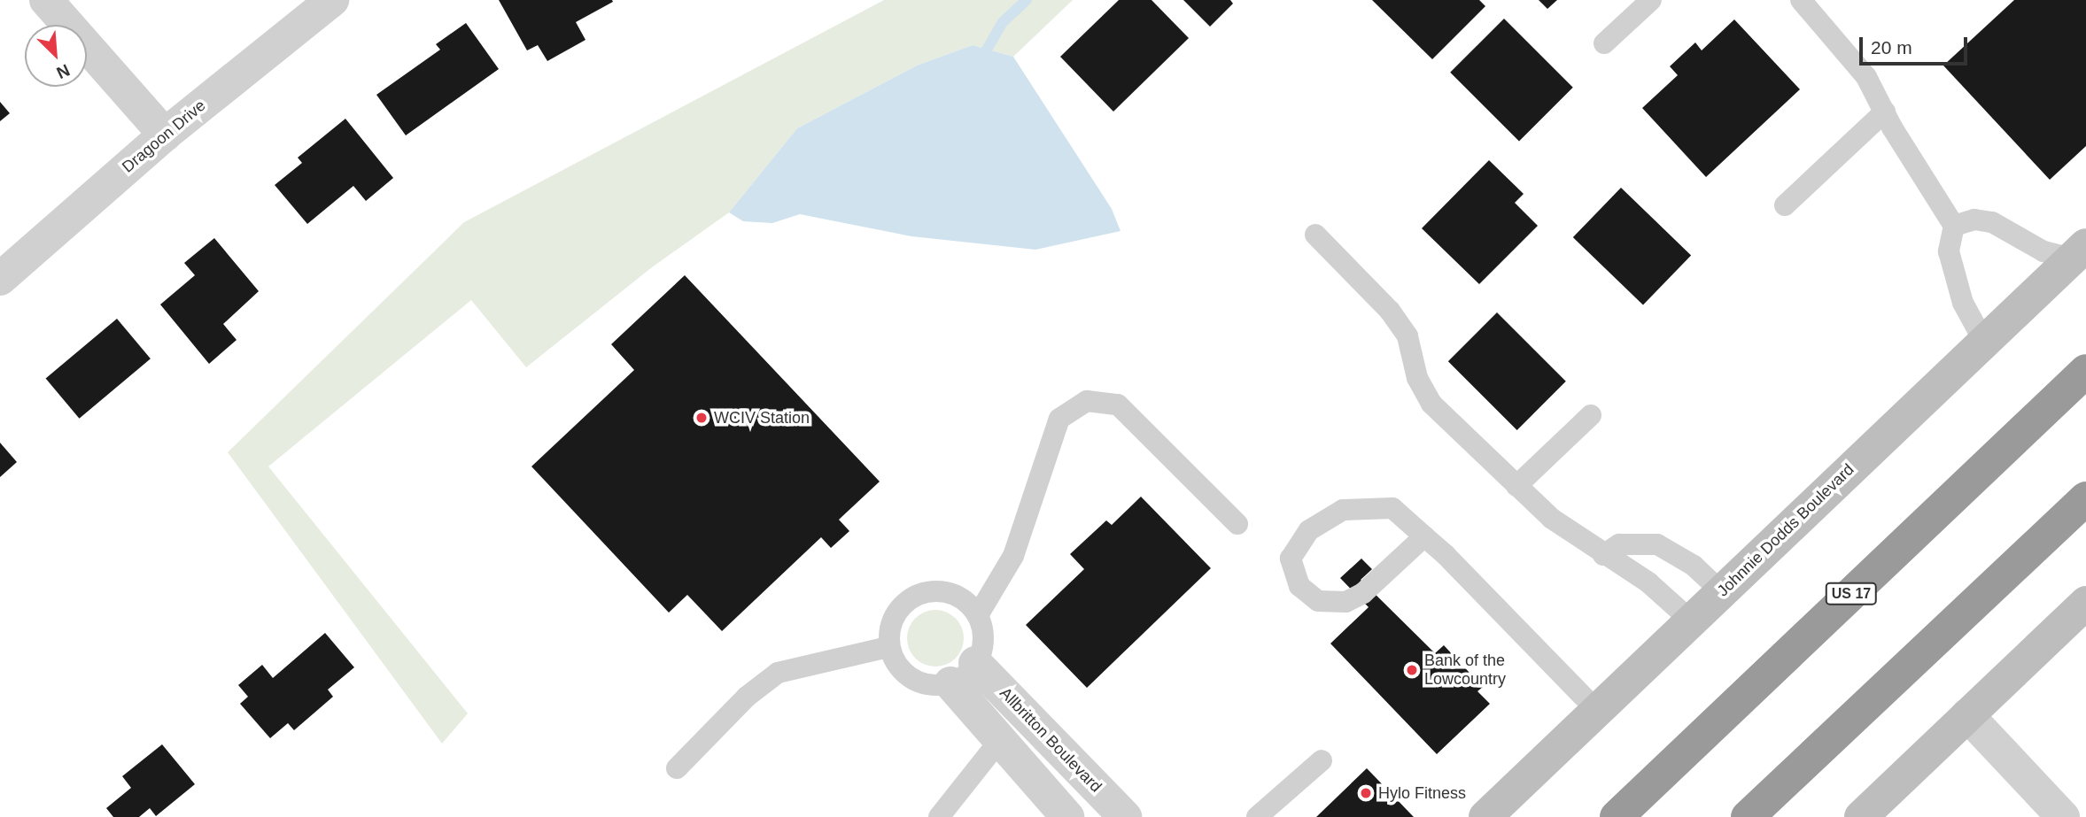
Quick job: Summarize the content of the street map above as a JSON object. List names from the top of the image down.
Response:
{
  "streets": {
    "highway": ["US 17"],
    "street": ["Dragoon Drive", "Johnnie Dodds Boulevard", "Allbritton Boulevard"]
  },
  "places": ["WCIV Station", "Bank of the Lowcountry", "Hylo Fitness"],
  "scale_bar": "20 m",
  "north": "bottom right"
}
